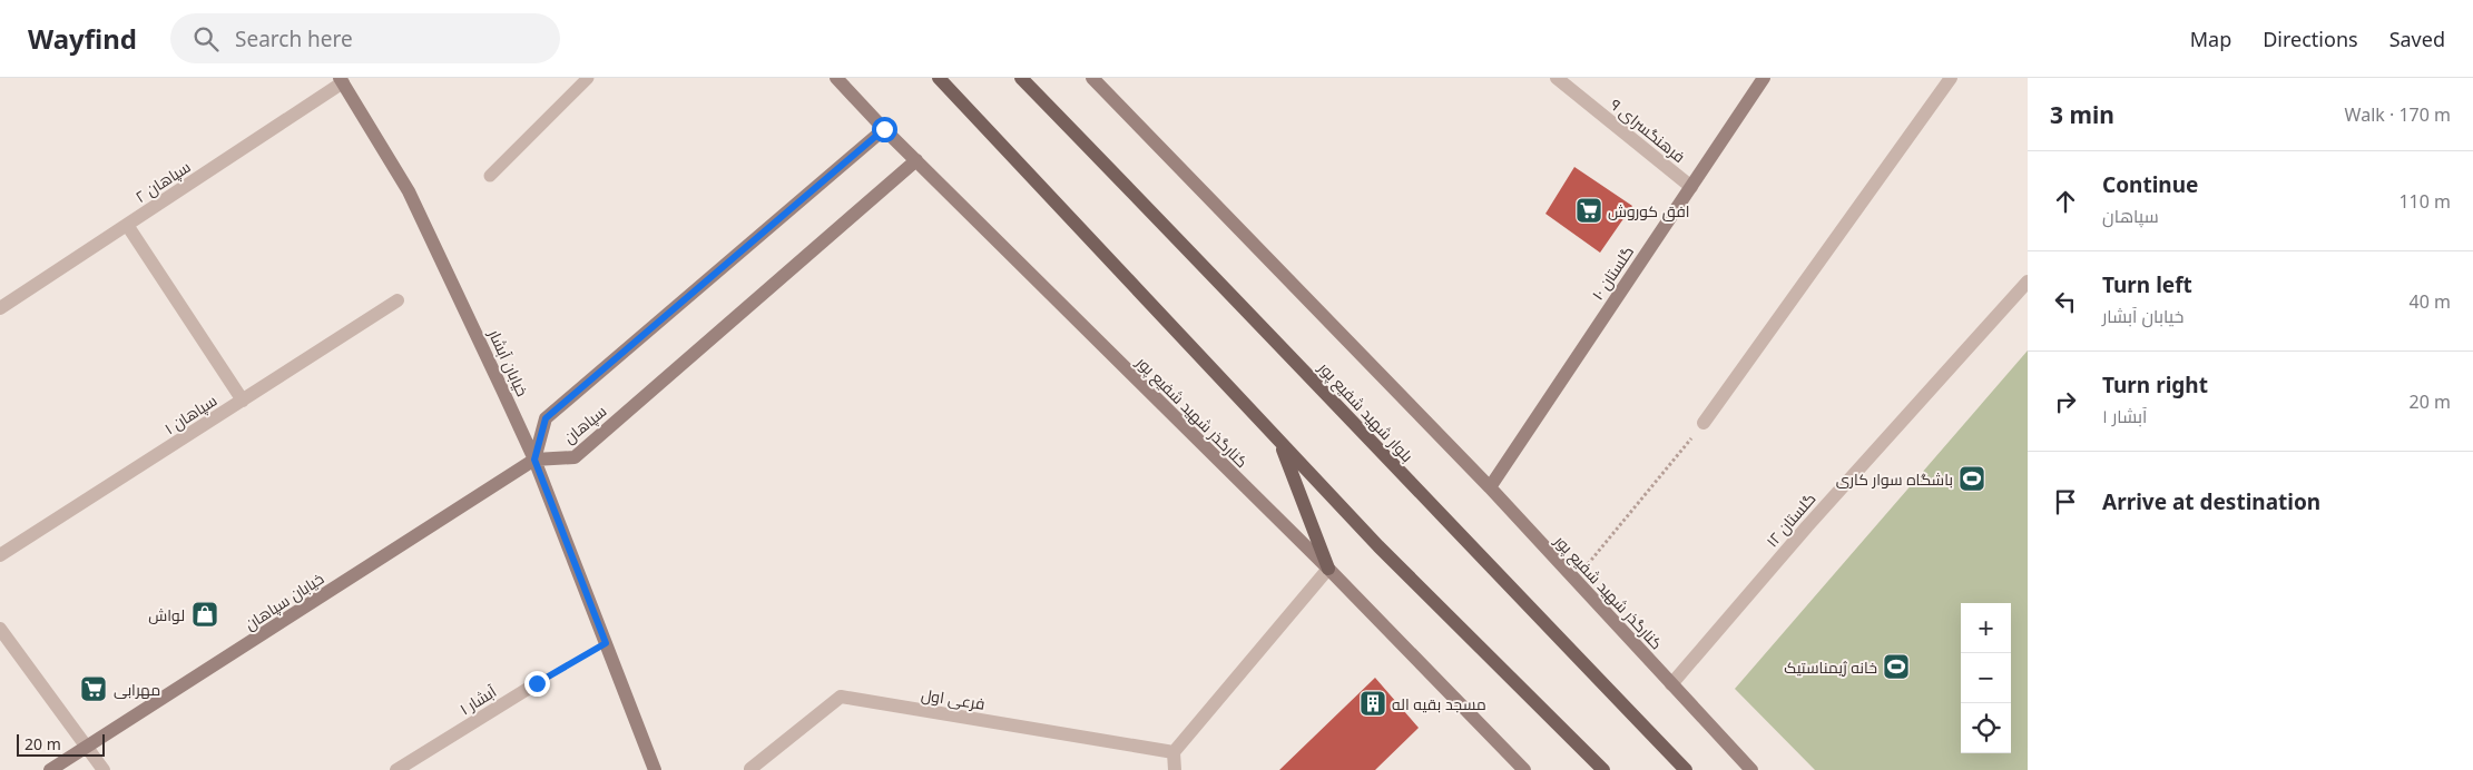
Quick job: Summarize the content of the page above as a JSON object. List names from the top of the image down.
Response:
{
  "streets": {
    "main road": ["بلوار شهید شفیع پور"],
    "street": [
      "فرهنگسرای ۹",
      "سپاهان ۲",
      "گلستان ۱۰",
      "خیابان آبشار",
      "کنارگذر شهید شفیع پور",
      "سپاهان ۱",
      "سپاهان",
      "گلستان ۱۲",
      "خیابان سپاهان",
      "فرعی اول",
      "آبشار ۱"
    ]
  },
  "crossings": [
    ["فرهنگسرای ۹", "گلستان ۱۰"],
    ["سپاهان ۲", "خیابان آبشار"],
    ["گلستان ۱۰", "کنارگذر شهید شفیع پور"],
    ["خیابان آبشار", "سپاهان"],
    ["خیابان آبشار", "خیابان سپاهان"],
    ["کنارگذر شهید شفیع پور", "سپاهان"],
    ["کنارگذر شهید شفیع پور", "گلستان ۱۲"],
    ["سپاهان", "خیابان سپاهان"]
  ],
  "places": {
    "supermarket": ["افق کوروش", "مهرابی"],
    "sports": ["باشگاه سوار کاری", "خانه ژیمناستیک"],
    "shop": ["لواش"],
    "building": ["مسجد بقیه اله"]
  },
  "scale_bar": "20 m",
  "page": {
    "header": "Wayfind",
    "search": "Search here",
    "nav": ["Map", "Directions", "Saved"],
    "heading": ["3 min", "Walk · 170 m"],
    "list": [
      ["Continue", "سپاهان", "110 m"],
      ["Turn left", "خیابان آبشار", "40 m"],
      ["Turn right", "آبشار ۱", "20 m"],
      "Arrive at destination"
    ],
    "map_buttons": ["+", "−"],
    "scale": "20 m"
  }
}
